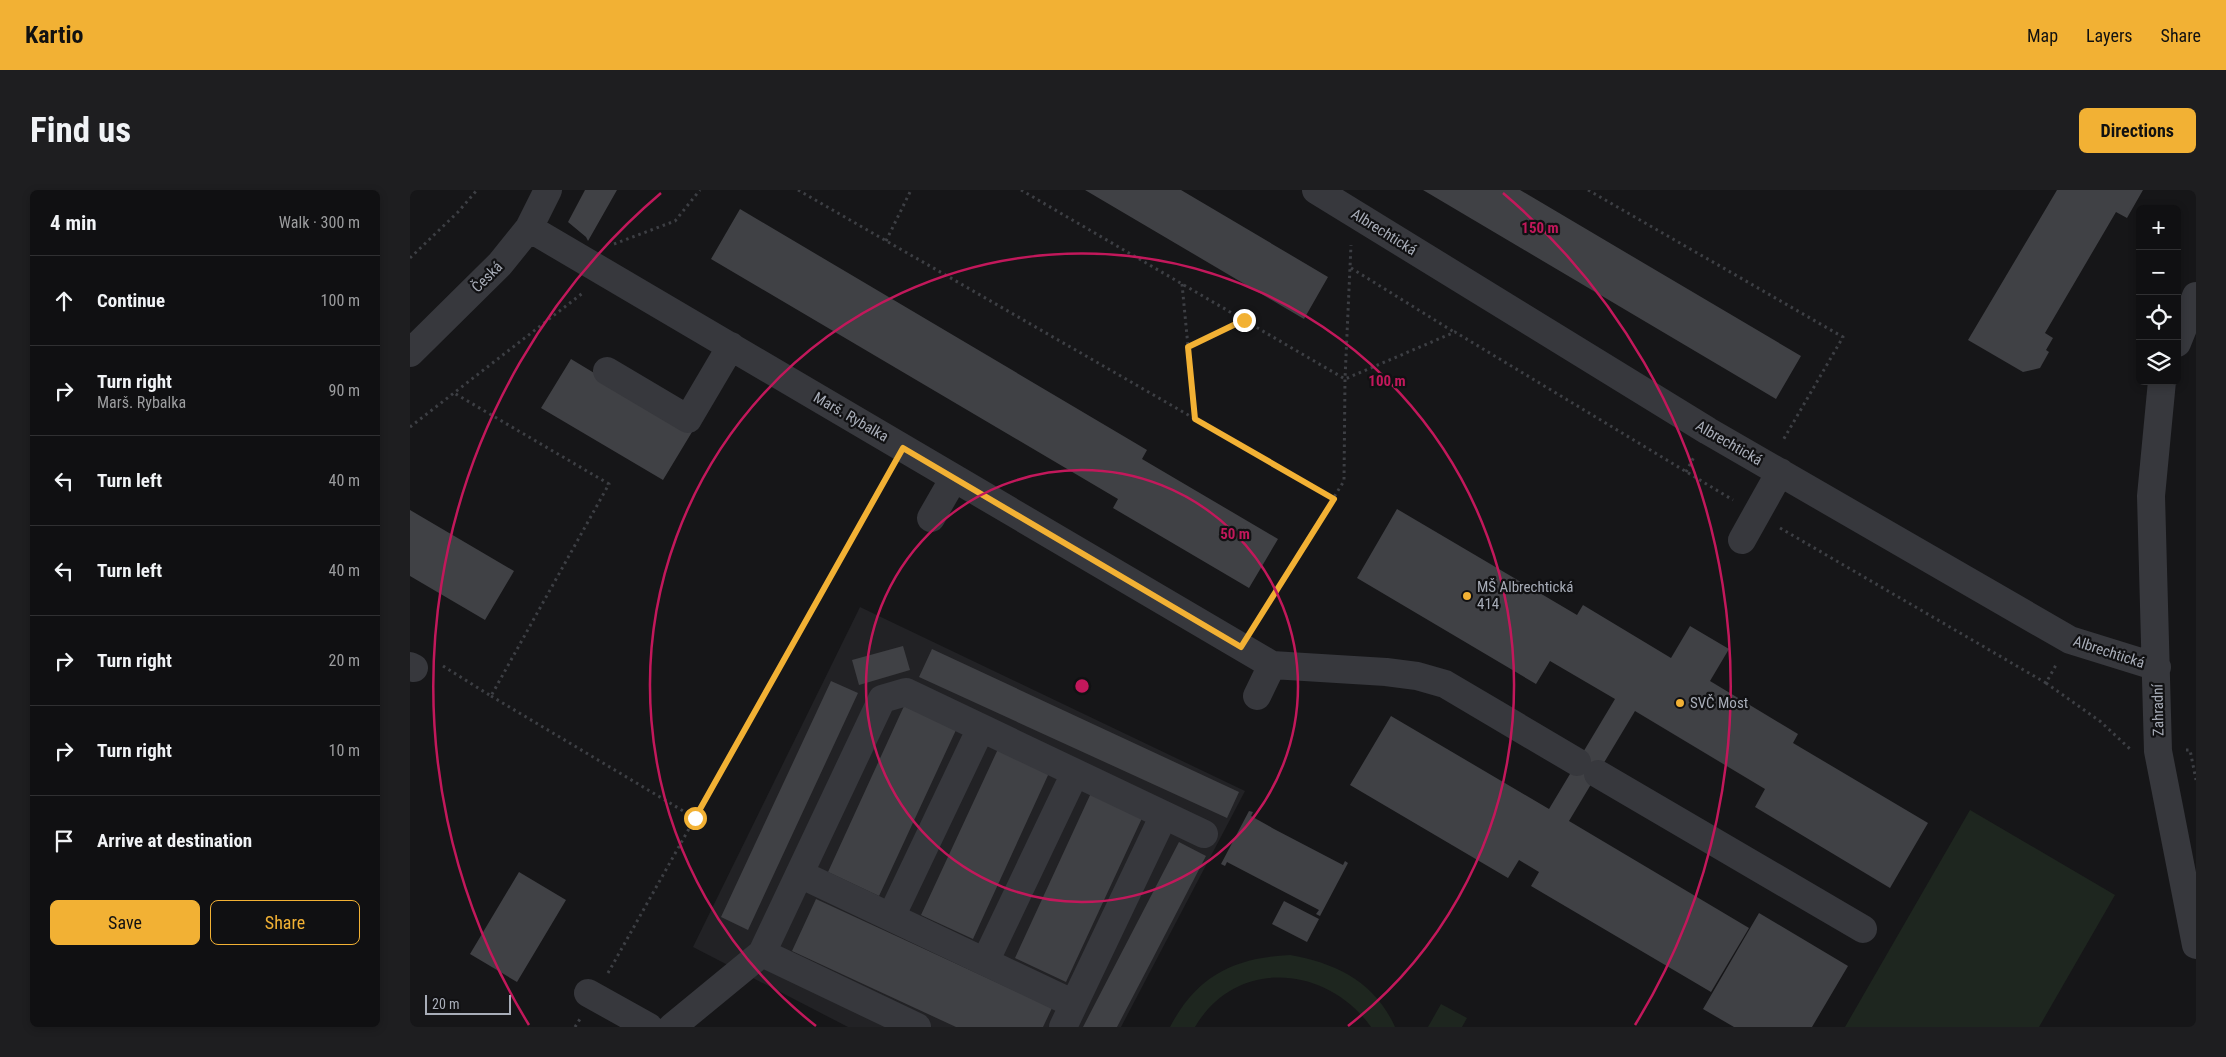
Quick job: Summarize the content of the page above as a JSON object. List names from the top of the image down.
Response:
{
  "streets": {
    "street": [
      "Albrechtická",
      "Česká",
      "Marš. Rybalka",
      "Zahradní"
    ]
  },
  "crossings": [
    ["Albrechtická", "Zahradní"],
    ["Česká", "Marš. Rybalka"]
  ],
  "places": ["MŠ Albrechtická 414", "SVČ Most"],
  "scale_bar": "20 m",
  "page": {
    "header": "Kartio",
    "nav": ["Map", "Layers", "Share"],
    "buttons": [
      "Directions",
      ["Save", "Share"]
    ],
    "title": "Find us",
    "heading": ["4 min", "Walk · 300 m"],
    "map_buttons": ["+", "−"],
    "list": [
      ["Continue", "100 m"],
      ["Turn right", "Marš. Rybalka", "90 m"],
      ["Turn left", "40 m"],
      ["Turn left", "40 m"],
      ["Turn right", "20 m"],
      ["Turn right", "10 m"],
      "Arrive at destination"
    ],
    "scale": "20 m"
  },
  "rings": ["150 m", "100 m", "50 m"]
}
